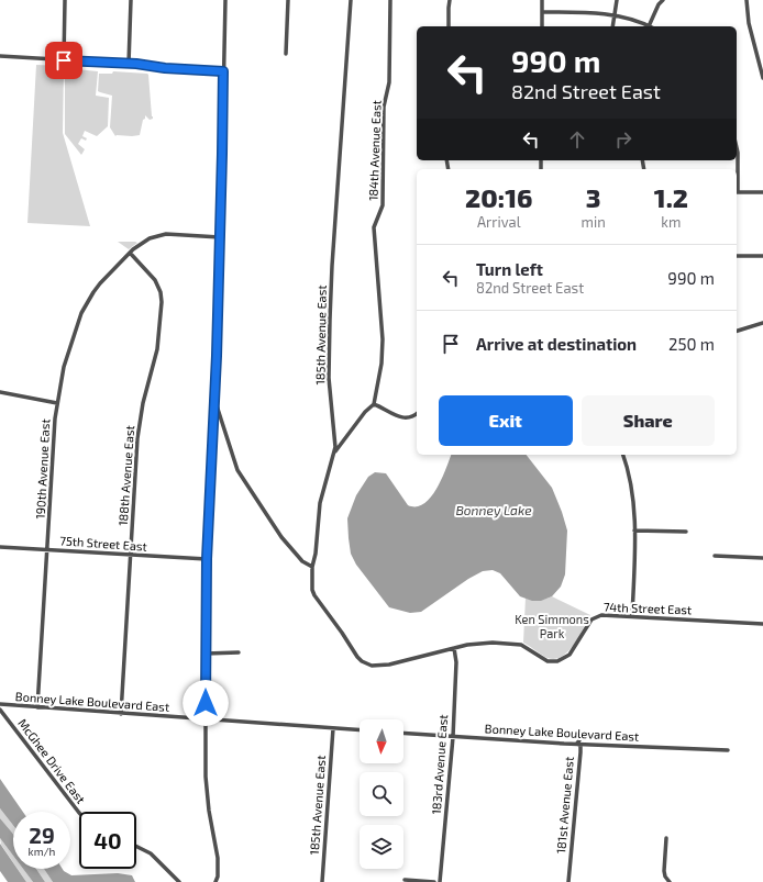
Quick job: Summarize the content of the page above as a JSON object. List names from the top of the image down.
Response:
{
  "streets": {
    "street": [
      "184th Avenue East",
      "185th Avenue East",
      "190th Avenue East",
      "188th Avenue East",
      "75th Street East",
      "74th Street East",
      "Bonney Lake Boulevard East",
      "McGhee Drive East",
      "183rd Avenue East",
      "181st Avenue East"
    ]
  },
  "crossings": [
    ["185th Avenue East", "74th Street East"],
    ["185th Avenue East", "Bonney Lake Boulevard East"],
    ["190th Avenue East", "188th Avenue East"],
    ["190th Avenue East", "75th Street East"],
    ["190th Avenue East", "Bonney Lake Boulevard East"],
    ["188th Avenue East", "75th Street East"],
    ["188th Avenue East", "Bonney Lake Boulevard East"],
    ["74th Street East", "183rd Avenue East"],
    ["Bonney Lake Boulevard East", "183rd Avenue East"],
    ["Bonney Lake Boulevard East", "181st Avenue East"]
  ],
  "water": ["Bonney Lake"],
  "parks": ["Ken Simmons Park"],
  "north": "bottom",
  "page": {
    "turn": ["990 m", "82nd Street East"],
    "eta": [
      "20:16",
      "Arrival",
      "3",
      "min",
      "1.2",
      "km"
    ],
    "list": [
      {
        "name": "Turn left",
        "note": "82nd Street East",
        "value": "990 m"
      },
      {
        "name": "Arrive at destination",
        "value": "250 m"
      }
    ],
    "buttons": ["Exit", "Share"],
    "speed": "29 km/h",
    "limit": "40"
  }
}
